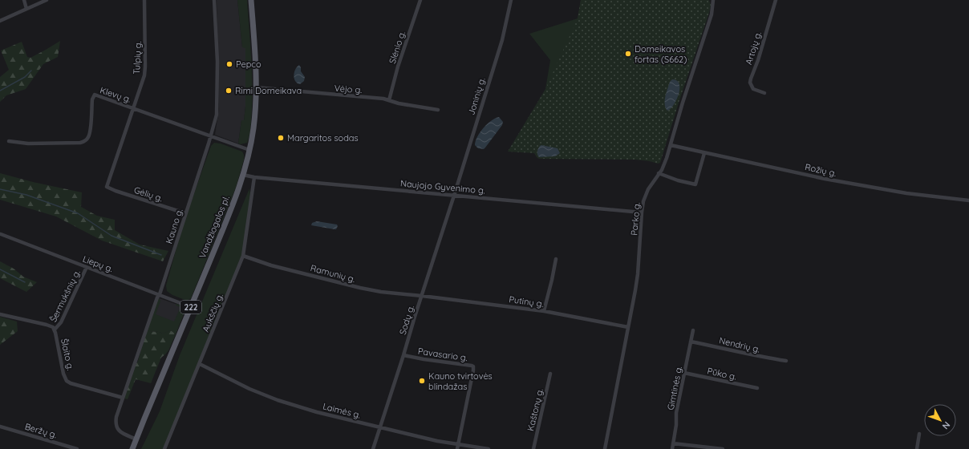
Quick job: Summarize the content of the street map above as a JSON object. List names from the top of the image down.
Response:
{
  "streets": {
    "main road": ["Vandžiogalos pl.", "222"],
    "street": [
      "Slėnio g.",
      "Artojų g.",
      "Tulpių g.",
      "Vėjo g.",
      "Klevų g.",
      "Joninių g.",
      "Rožių g.",
      "Naujojo Gyvenimo g.",
      "Gėlių g.",
      "Parko g.",
      "Kauno g.",
      "Liepų g.",
      "Ramunių g.",
      "Šermukšnių g.",
      "Putinų g.",
      "Aukščių g.",
      "Sodų g.",
      "Nendrių g.",
      "Šlaito g.",
      "Pavasario g.",
      "Pūko g.",
      "Gimtinės g.",
      "Kaštonų g.",
      "Laimės g.",
      "Beržų g."
    ]
  },
  "crossings": [
    ["Slėnio g.", "Vėjo g."],
    ["Tulpių g.", "Klevų g."],
    ["Tulpių g.", "Gėlių g."],
    ["Vėjo g.", "Vandžiogalos pl."],
    ["Klevų g.", "Kauno g."],
    ["Klevų g.", "Vandžiogalos pl."],
    ["Joninių g.", "Naujojo Gyvenimo g."],
    ["Joninių g.", "Sodų g."],
    ["Rožių g.", "Parko g."],
    ["Naujojo Gyvenimo g.", "Parko g."],
    ["Naujojo Gyvenimo g.", "Vandžiogalos pl."],
    ["Naujojo Gyvenimo g.", "Aukščių g."],
    ["Naujojo Gyvenimo g.", "Sodų g."],
    ["Gėlių g.", "Kauno g."],
    ["Parko g.", "Putinų g."],
    ["Kauno g.", "Vandžiogalos pl."],
    ["Kauno g.", "Liepų g."],
    ["Kauno g.", "Šlaito g."],
    ["Vandžiogalos pl.", "Liepų g."],
    ["Liepų g.", "Šermukšnių g."],
    ["Ramunių g.", "Putinų g."],
    ["Ramunių g.", "Aukščių g."],
    ["Ramunių g.", "Sodų g."],
    ["Šermukšnių g.", "Šlaito g."],
    ["Putinų g.", "Sodų g."],
    ["Aukščių g.", "Laimės g."],
    ["Sodų g.", "Pavasario g."],
    ["Sodų g.", "Laimės g."],
    ["Nendrių g.", "Gimtinės g."],
    ["Pavasario g.", "Laimės g."],
    ["Pūko g.", "Gimtinės g."]
  ],
  "places": [
    "Domeikavos fortas (S662)",
    "Pepco",
    "Rimi Domeikava",
    "Margaritos sodas",
    "Kauno tvirtovės blindažas"
  ],
  "north": "bottom right"
}
